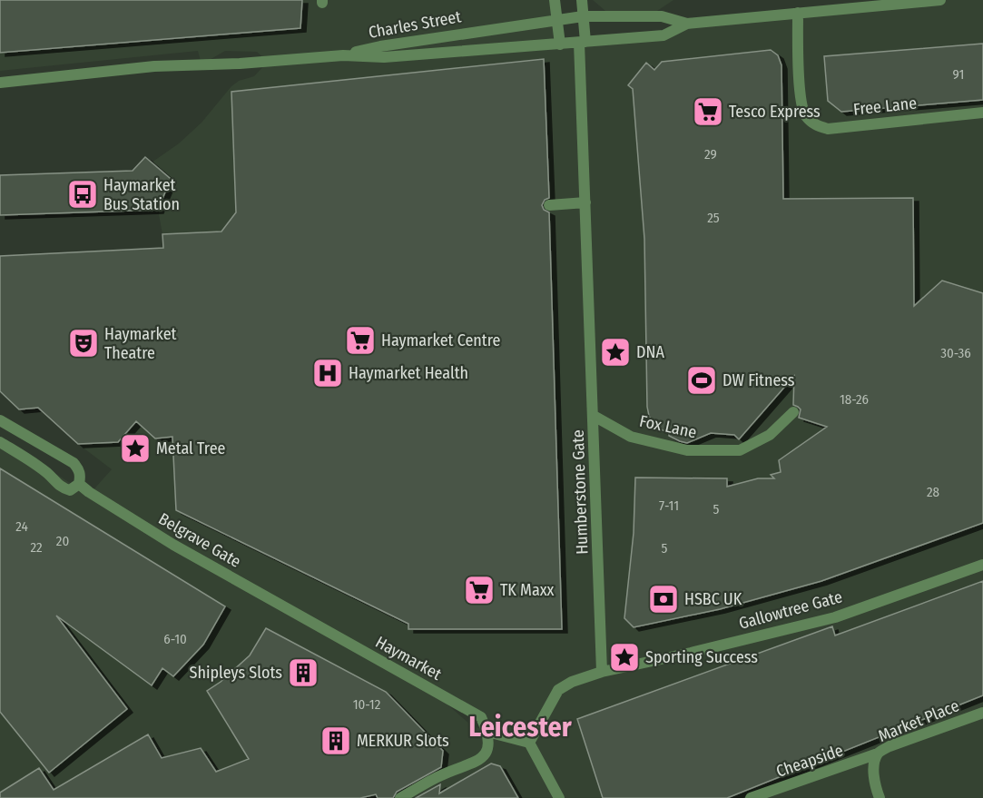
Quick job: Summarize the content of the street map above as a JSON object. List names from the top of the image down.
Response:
{
  "streets": {
    "street": [
      "Charles Street",
      "Free Lane",
      "Fox Lane",
      "Humberstone Gate",
      "Belgrave Gate",
      "Gallowtree Gate",
      "Haymarket",
      "Market Place",
      "Cheapside"
    ]
  },
  "crossings": [
    ["Charles Street", "Free Lane"],
    ["Charles Street", "Humberstone Gate"],
    ["Fox Lane", "Humberstone Gate"],
    ["Humberstone Gate", "Gallowtree Gate"],
    ["Belgrave Gate", "Haymarket"],
    ["Market Place", "Cheapside"]
  ],
  "districts": ["Leicester"],
  "places": {
    "supermarket": ["Tesco Express", "Haymarket Centre", "TK Maxx"],
    "bus stop": ["Haymarket Bus Station"],
    "theatre": ["Haymarket Theatre"],
    "place": ["DNA", "Metal Tree", "Sporting Success"],
    "hospital": ["Haymarket Health"],
    "sports": ["DW Fitness"],
    "bank": ["HSBC UK"],
    "building": ["Shipleys Slots", "MERKUR Slots"]
  },
  "house_numbers": [
    "91",
    "29",
    "25",
    "30-36",
    "18-26",
    "28",
    "7-11",
    "5",
    "24",
    "20",
    "22",
    "5",
    "6-10",
    "10-12"
  ]
}
